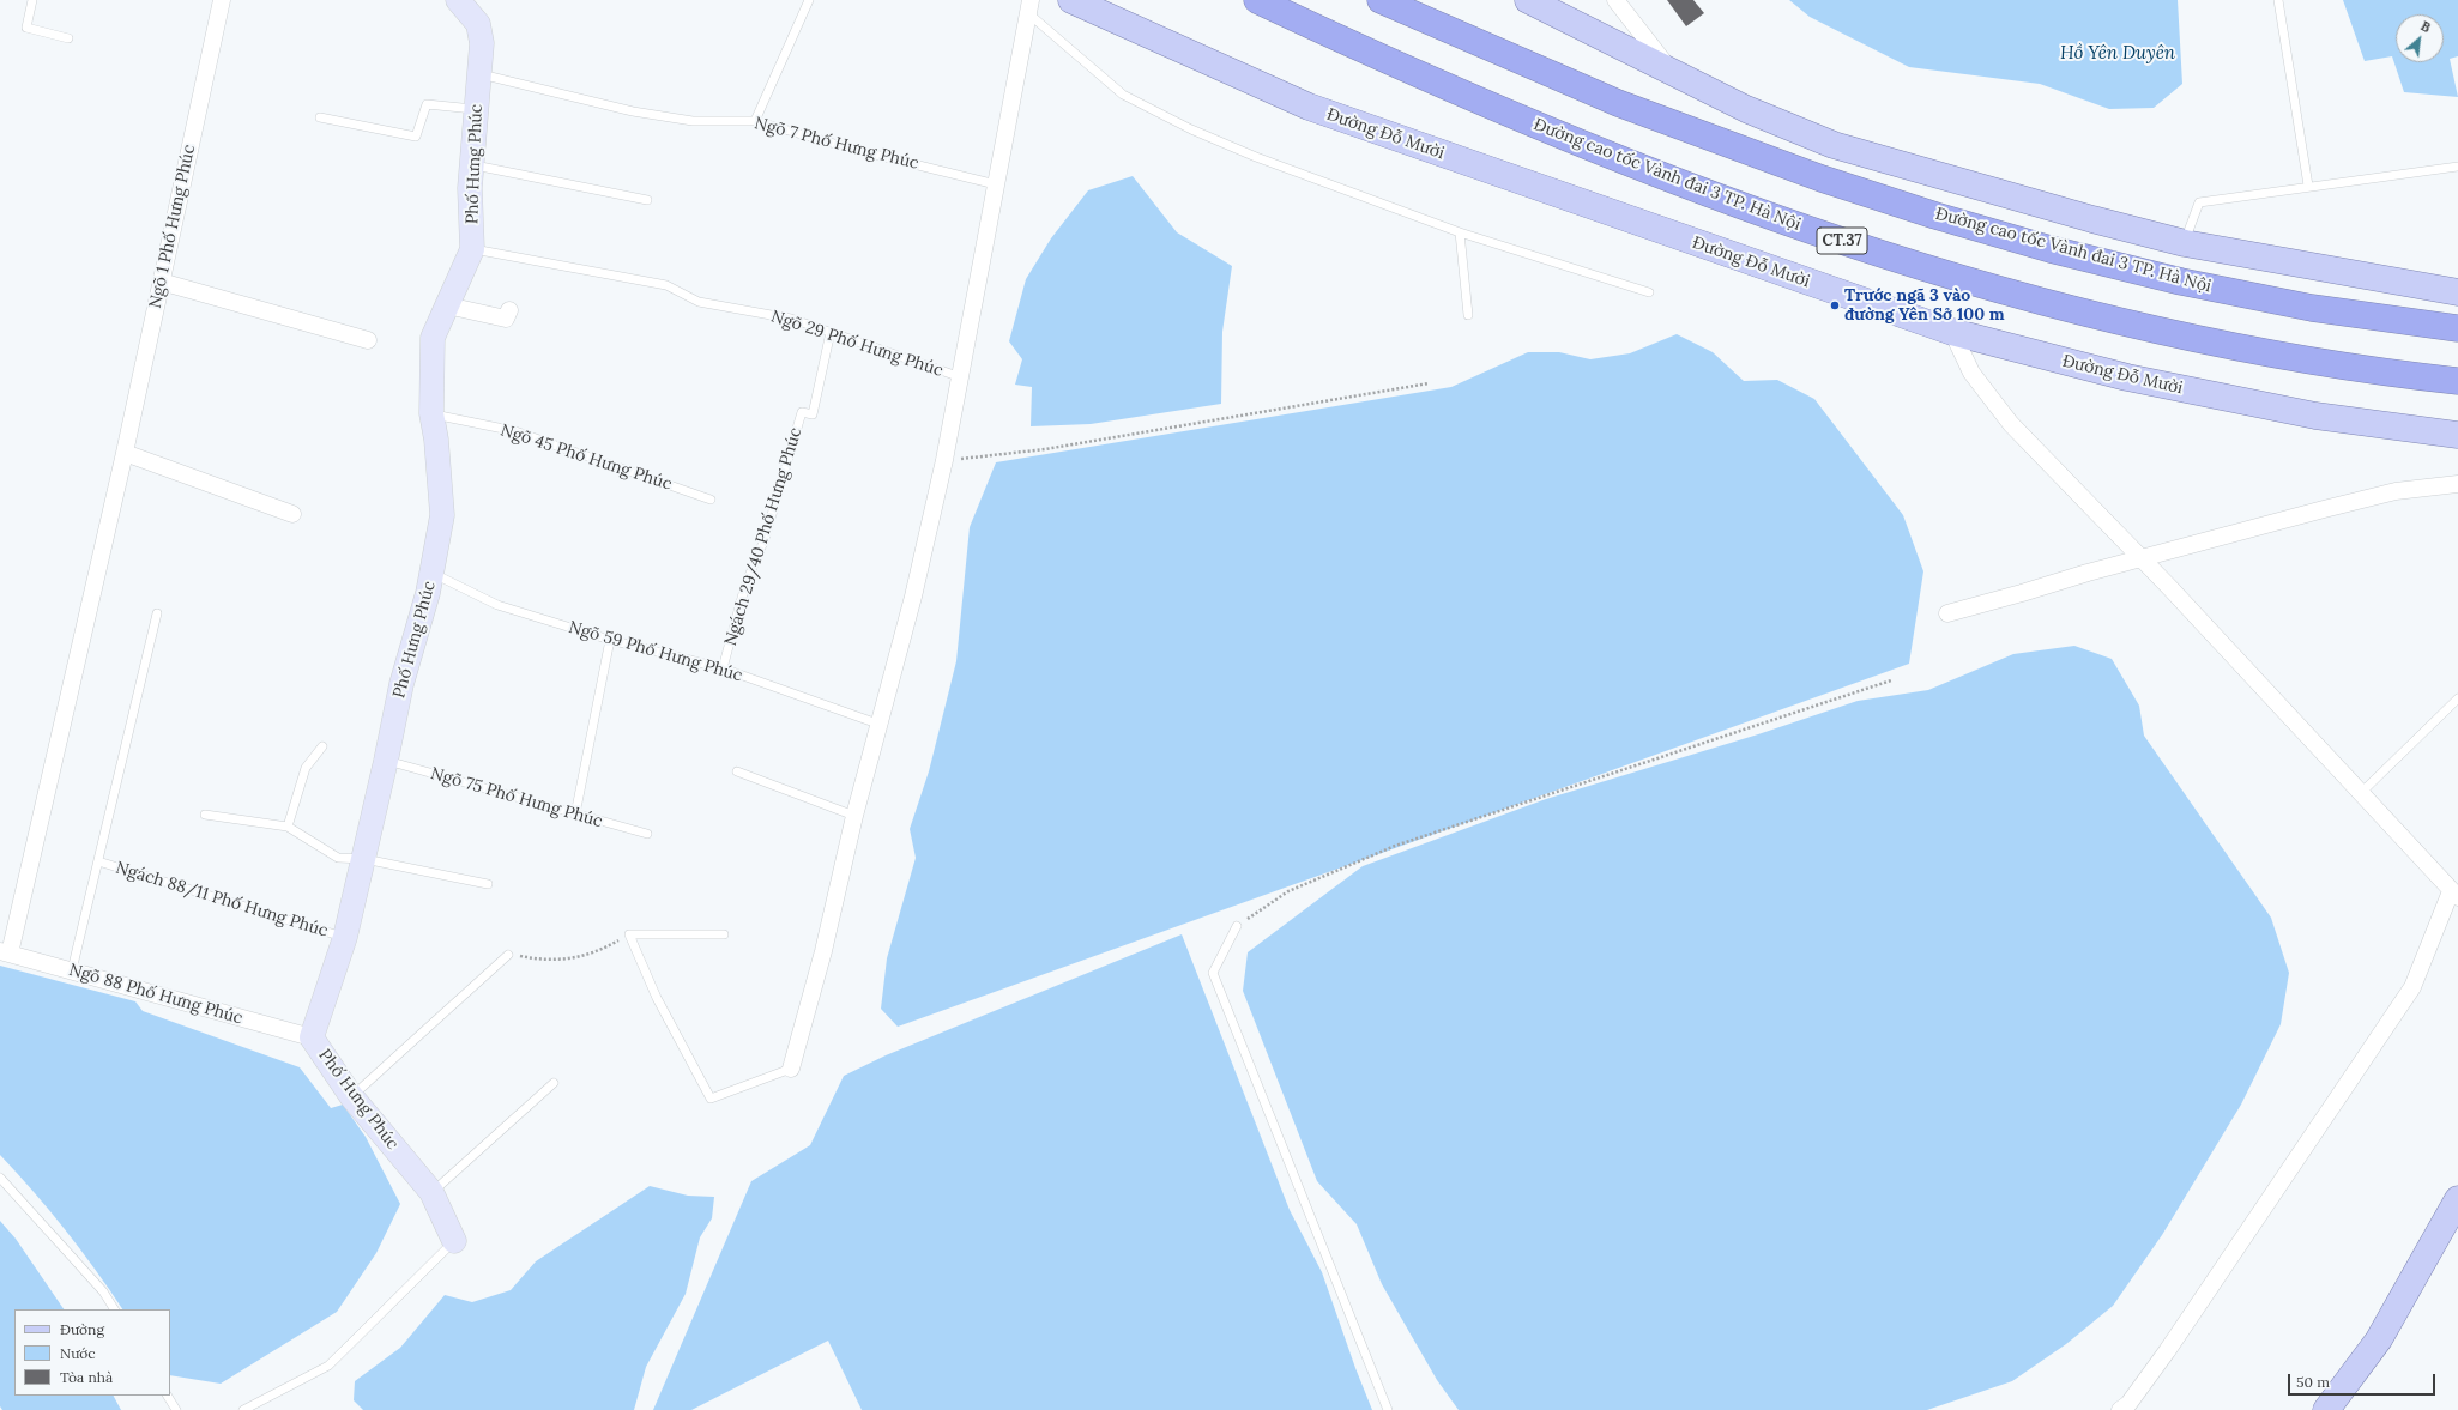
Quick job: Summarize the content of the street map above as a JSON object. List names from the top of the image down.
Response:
{
  "streets": {
    "highway": ["Đường cao tốc Vành đai 3 TP. Hà Nội", "CT.37"],
    "main road": ["Đường Đỗ Mười"],
    "street": ["Phố Hưng Phúc", "Ngõ 1 Phố Hưng Phúc", "Ngõ 88 Phố Hưng Phúc"],
    "lane": [
      "Ngõ 7 Phố Hưng Phúc",
      "Ngõ 29 Phố Hưng Phúc",
      "Ngõ 45 Phố Hưng Phúc",
      "Ngách 29/40 Phố Hưng Phúc",
      "Ngõ 59 Phố Hưng Phúc",
      "Ngõ 75 Phố Hưng Phúc",
      "Ngách 88/11 Phố Hưng Phúc"
    ]
  },
  "crossings": [
    ["Ngõ 7 Phố Hưng Phúc", "Phố Hưng Phúc"],
    ["Phố Hưng Phúc", "Ngõ 29 Phố Hưng Phúc"],
    ["Phố Hưng Phúc", "Ngõ 45 Phố Hưng Phúc"],
    ["Phố Hưng Phúc", "Ngõ 59 Phố Hưng Phúc"],
    ["Phố Hưng Phúc", "Ngõ 75 Phố Hưng Phúc"],
    ["Phố Hưng Phúc", "Ngách 88/11 Phố Hưng Phúc"],
    ["Phố Hưng Phúc", "Ngõ 88 Phố Hưng Phúc"],
    ["Ngõ 1 Phố Hưng Phúc", "Ngõ 88 Phố Hưng Phúc"],
    ["Ngõ 29 Phố Hưng Phúc", "Ngách 29/40 Phố Hưng Phúc"],
    ["Ngách 29/40 Phố Hưng Phúc", "Ngõ 59 Phố Hưng Phúc"],
    ["Ngách 88/11 Phố Hưng Phúc", "Ngõ 88 Phố Hưng Phúc"]
  ],
  "water": ["Hồ Yên Duyên"],
  "places": ["Trước ngã 3 vào đường Yên Sở 100 m"],
  "legend": ["Đường", "Nước", "Tòa nhà"],
  "scale_bar": "50 m",
  "north": "top right"
}
